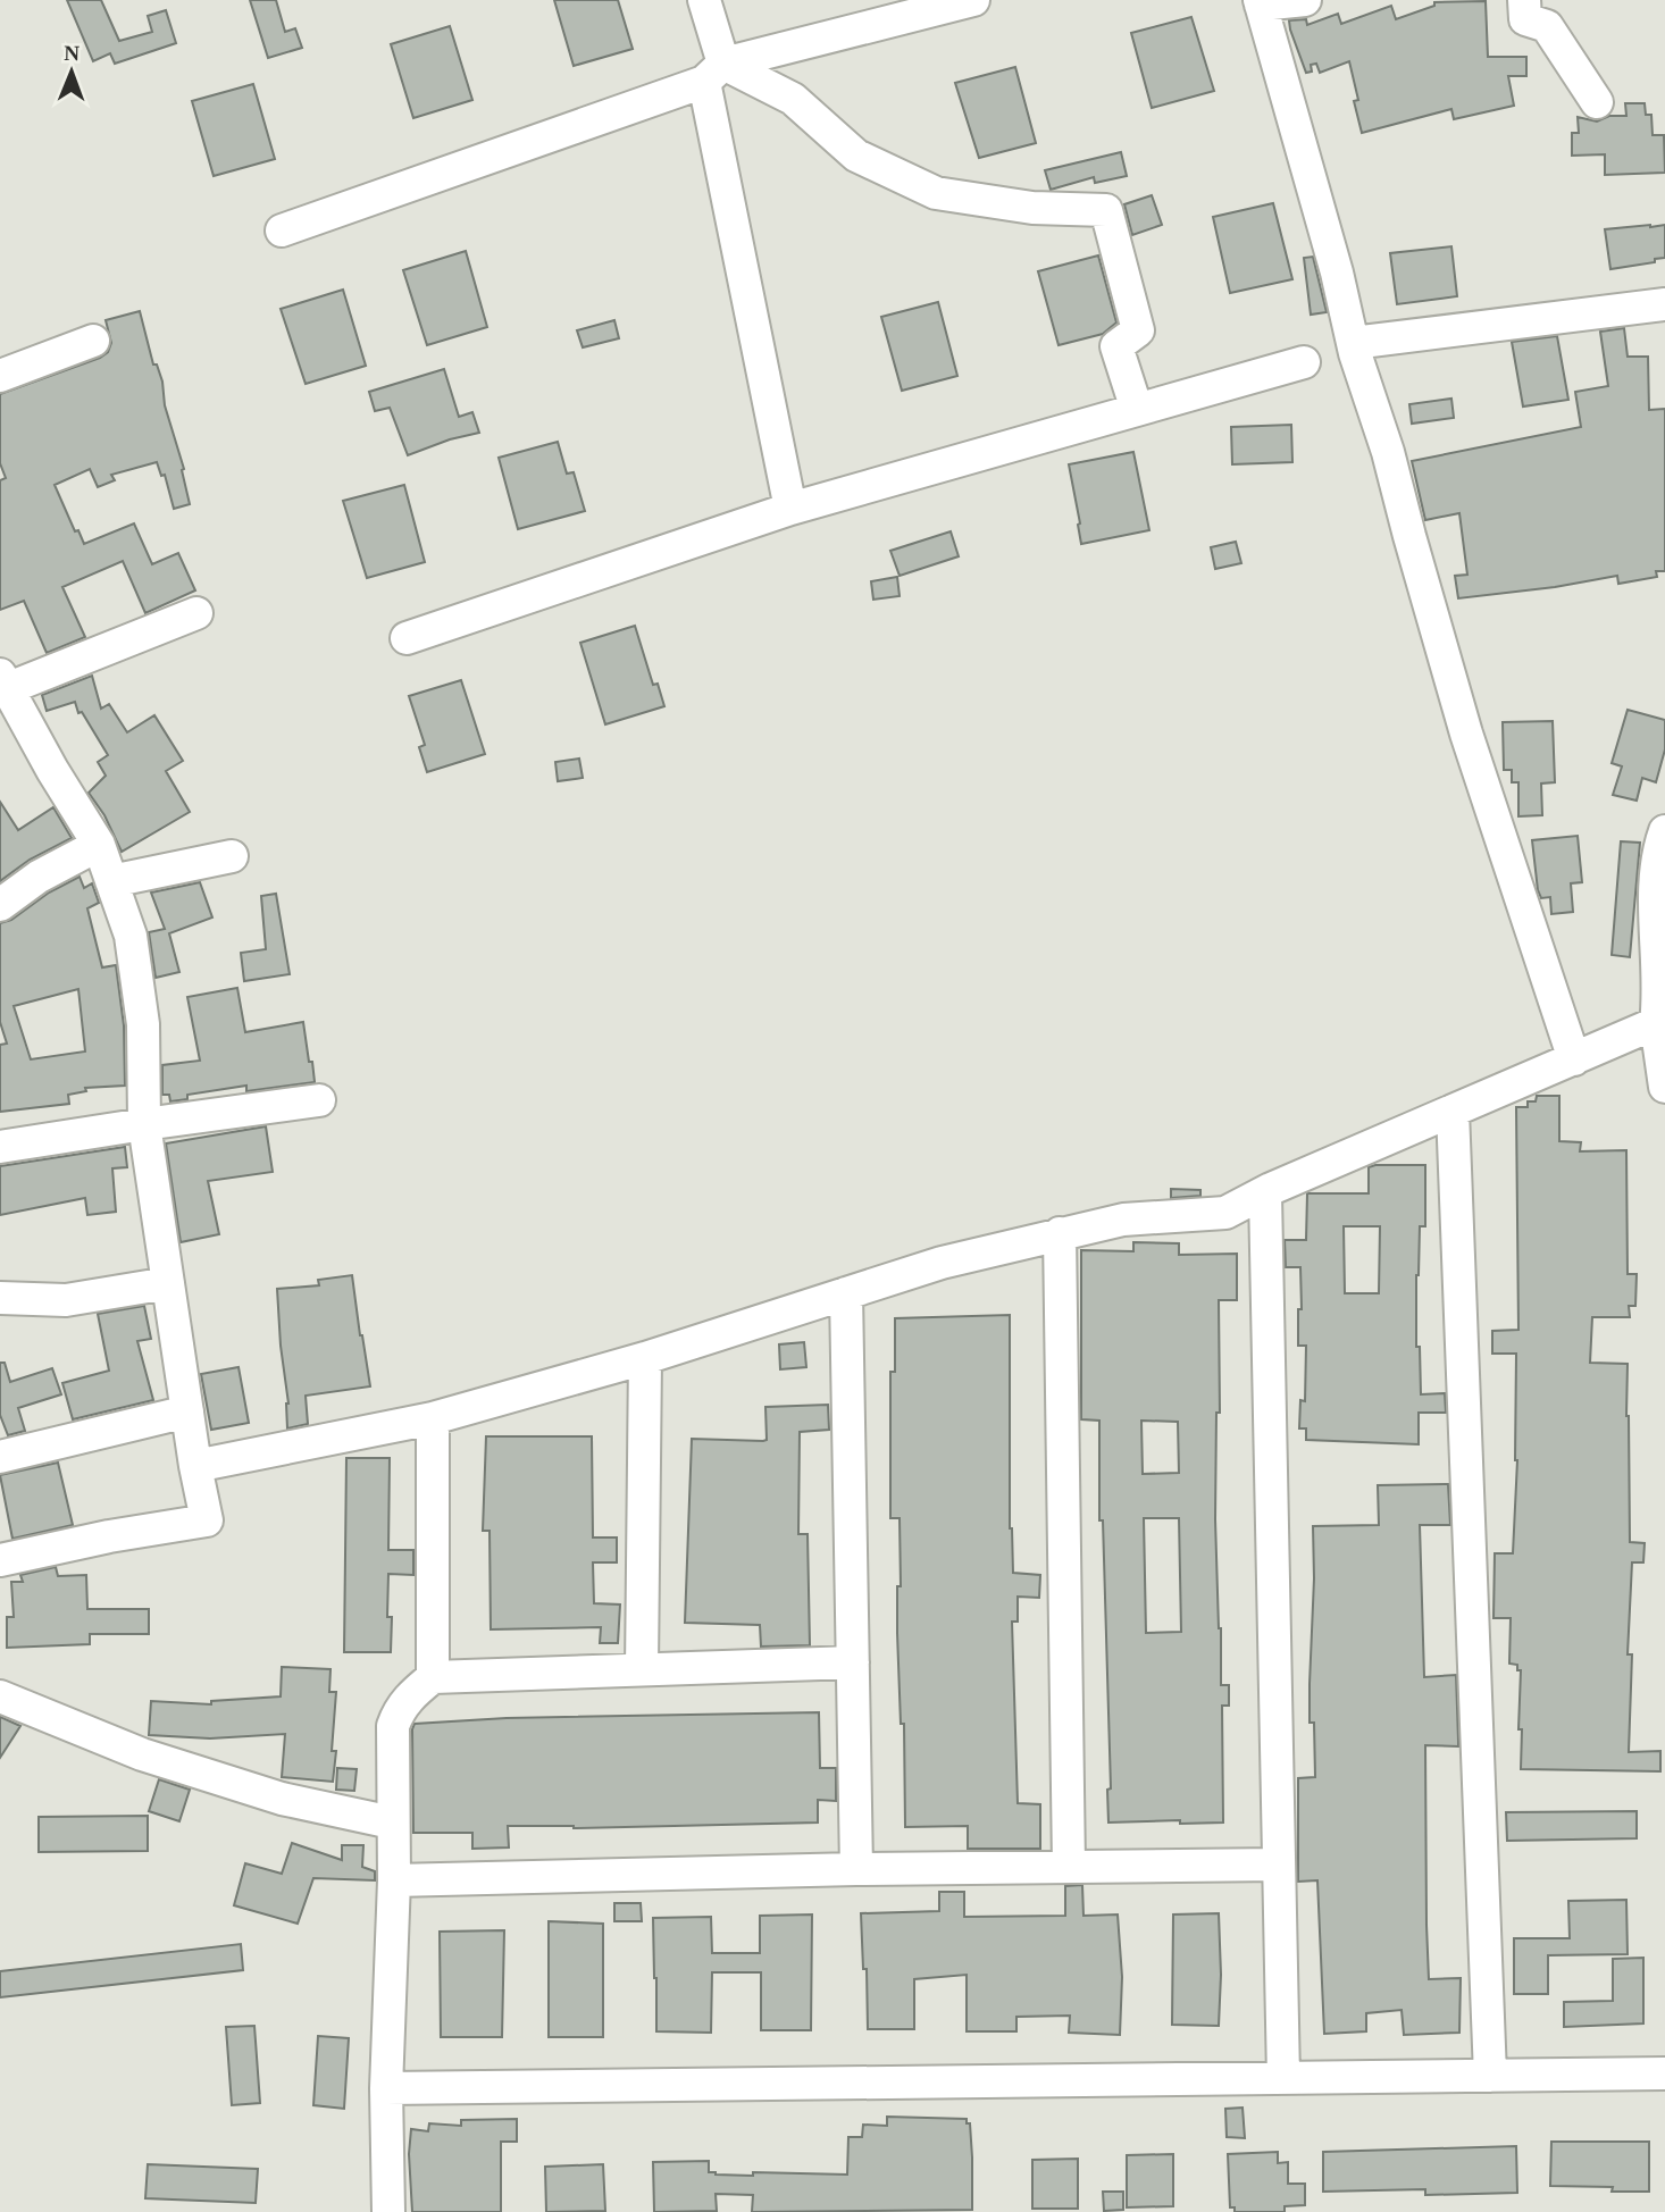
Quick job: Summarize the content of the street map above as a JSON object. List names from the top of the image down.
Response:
{
  "north": "top"
}
